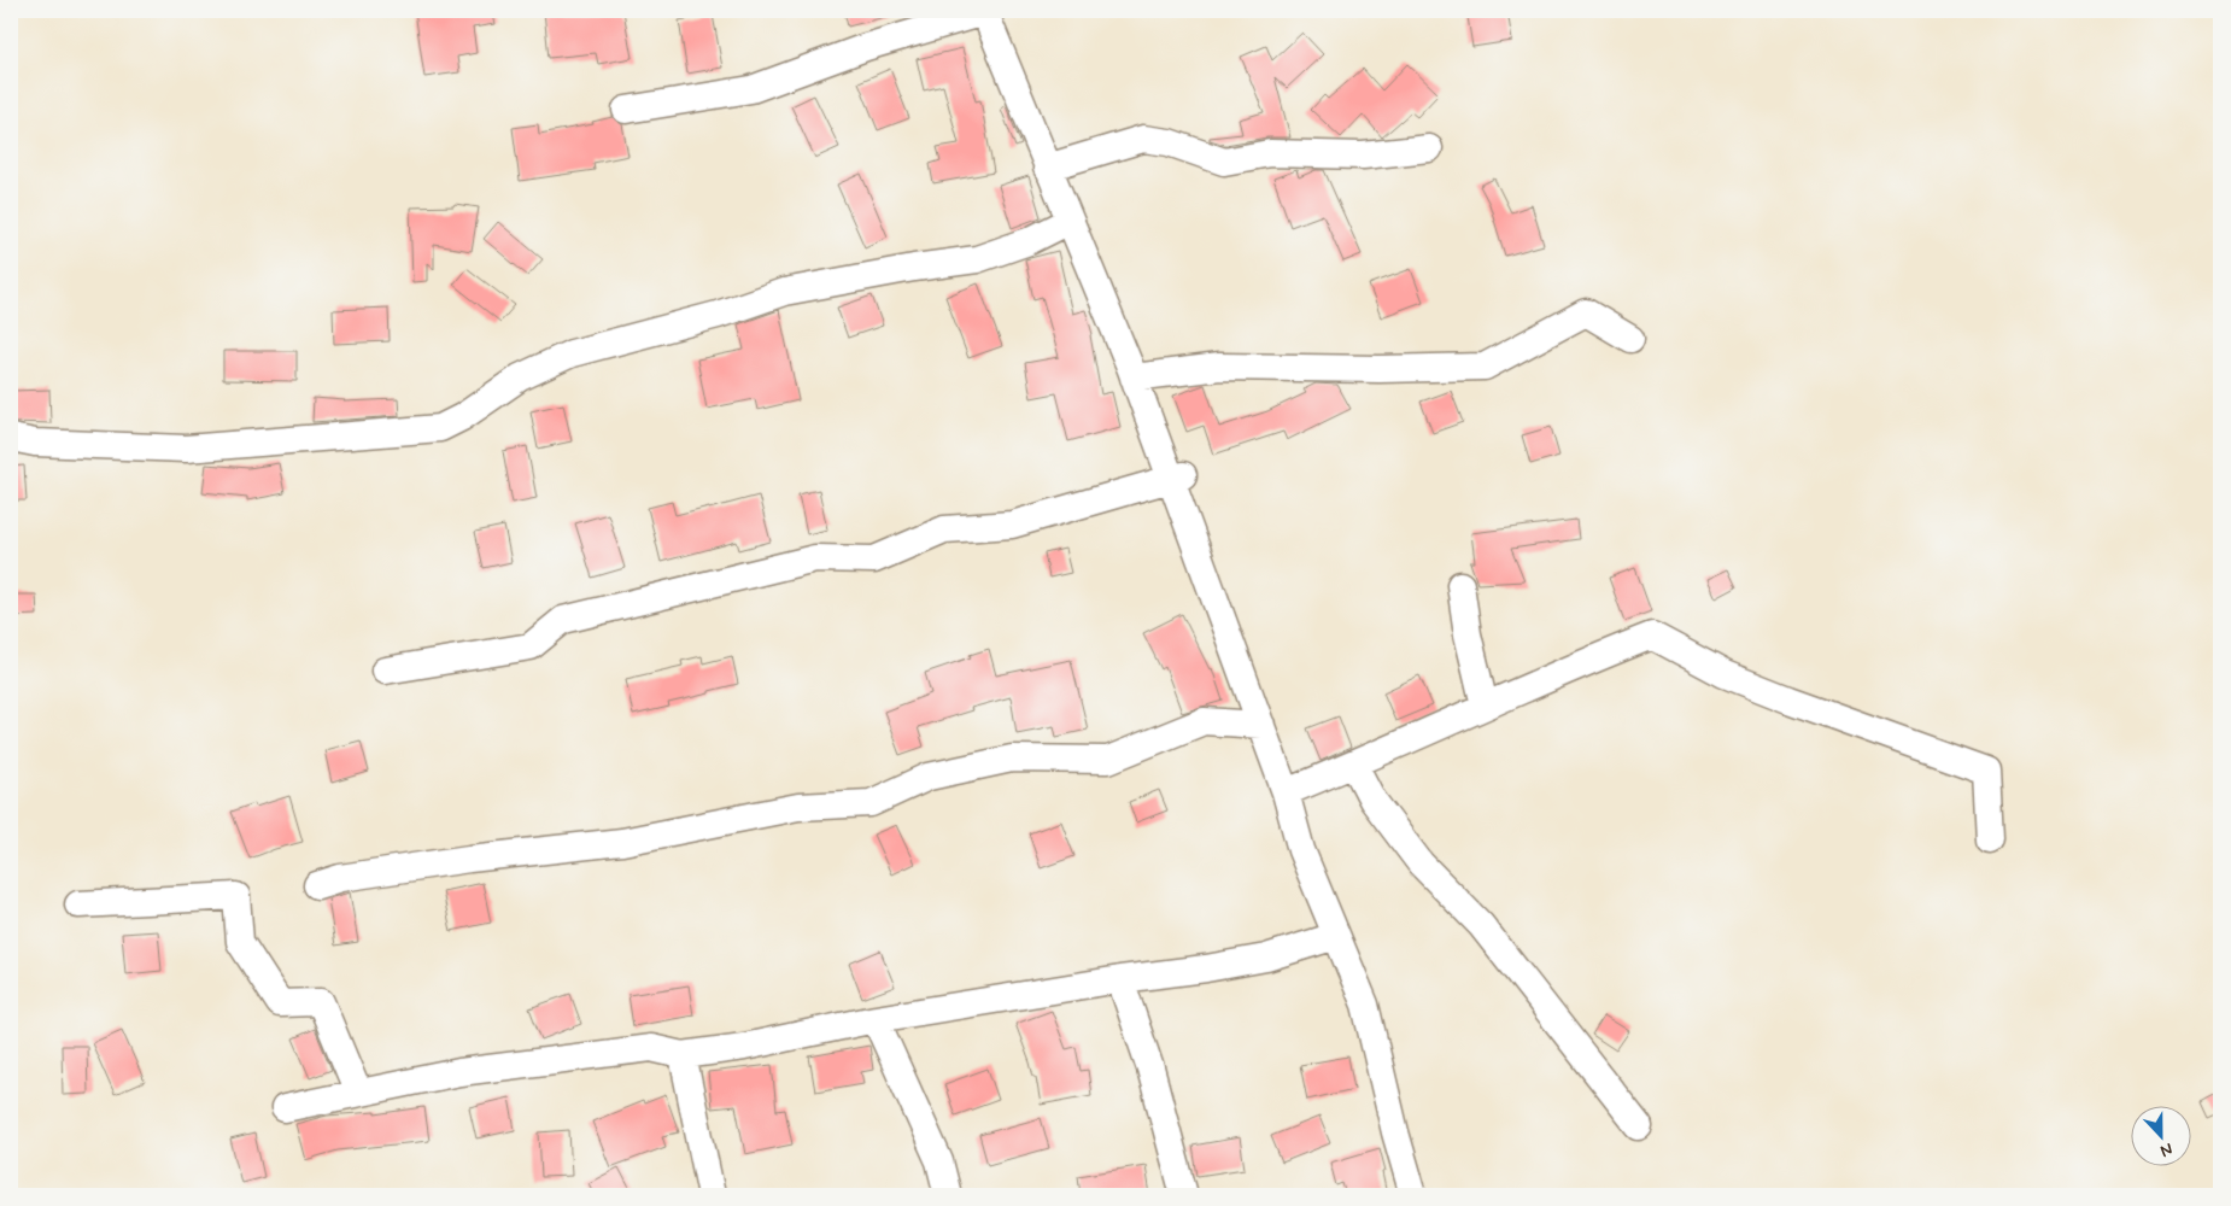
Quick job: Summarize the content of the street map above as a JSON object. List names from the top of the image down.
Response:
{
  "north": "bottom"
}
